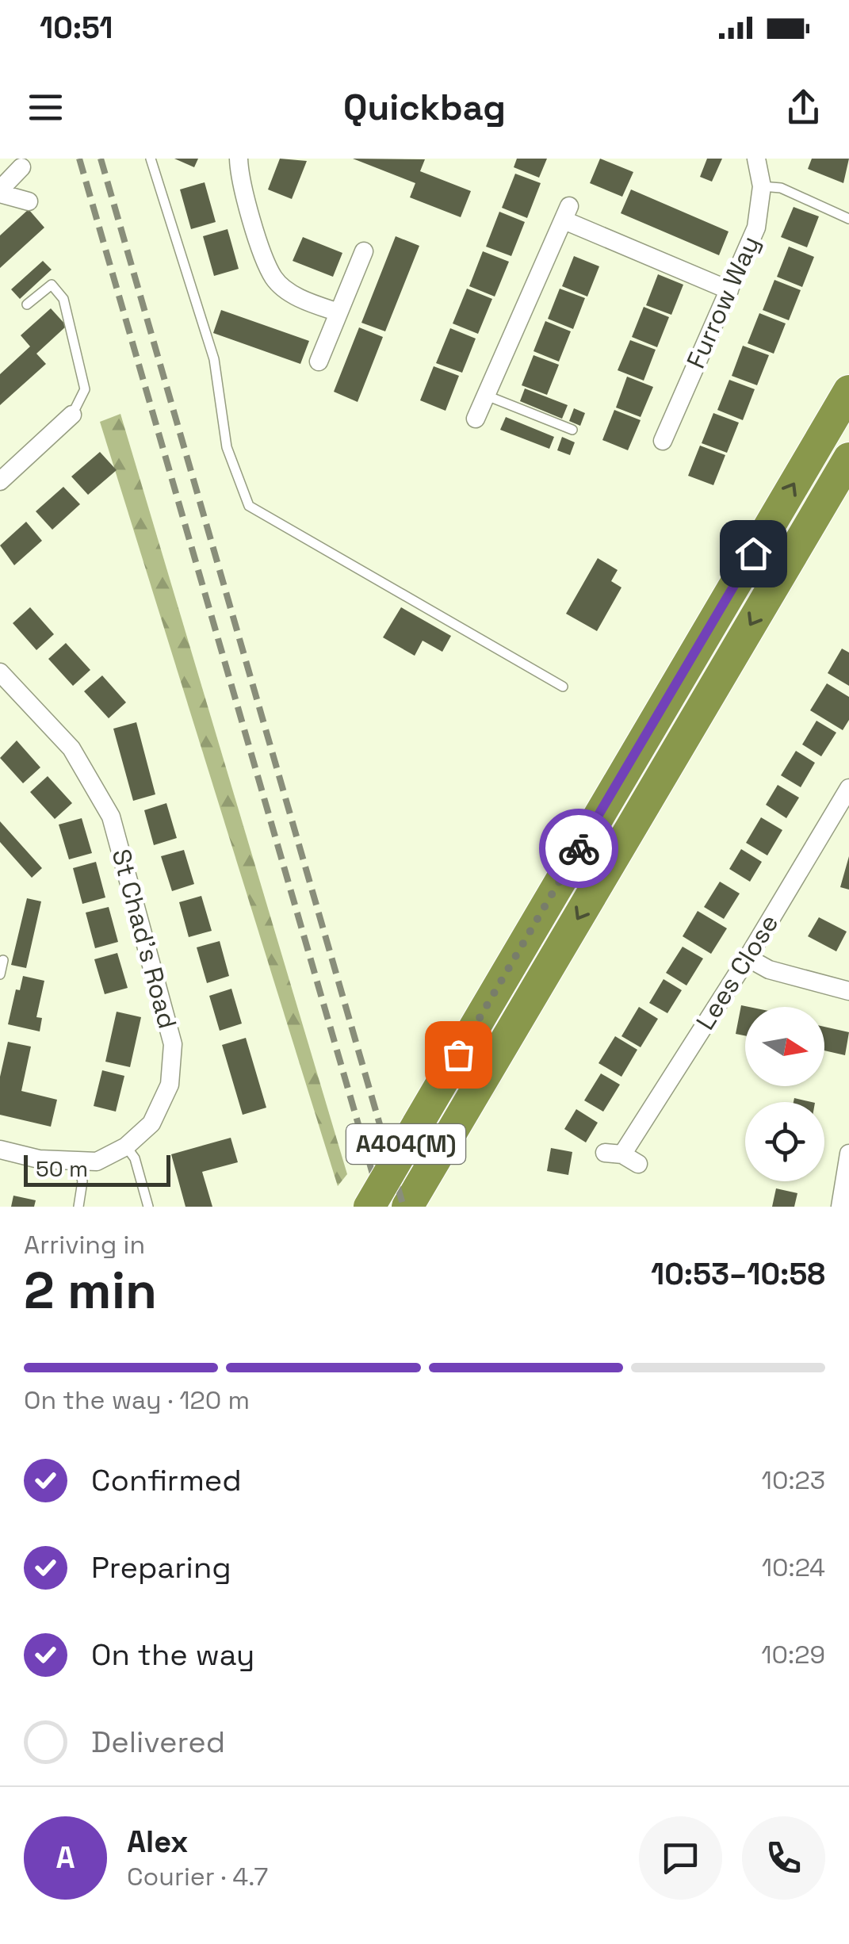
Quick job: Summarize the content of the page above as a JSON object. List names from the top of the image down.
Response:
{
  "streets": {
    "highway": ["A404(M)"],
    "street": ["Furrow Way", "St Chad's Road", "Lees Close"]
  },
  "scale_bar": "50 m",
  "north": "right",
  "page": {
    "status": "10:51",
    "header": "Quickbag",
    "scale": "50 m",
    "heading": ["2 min", "Arriving in", "10:53–10:58"],
    "panel": ["Alex", "Courier · 4.7"],
    "bar": "On the way · 120 m",
    "list": [
      ["Confirmed", "10:23"],
      ["Preparing", "10:24"],
      ["On the way", "10:29"],
      "Delivered"
    ],
    "round": "A"
  }
}
